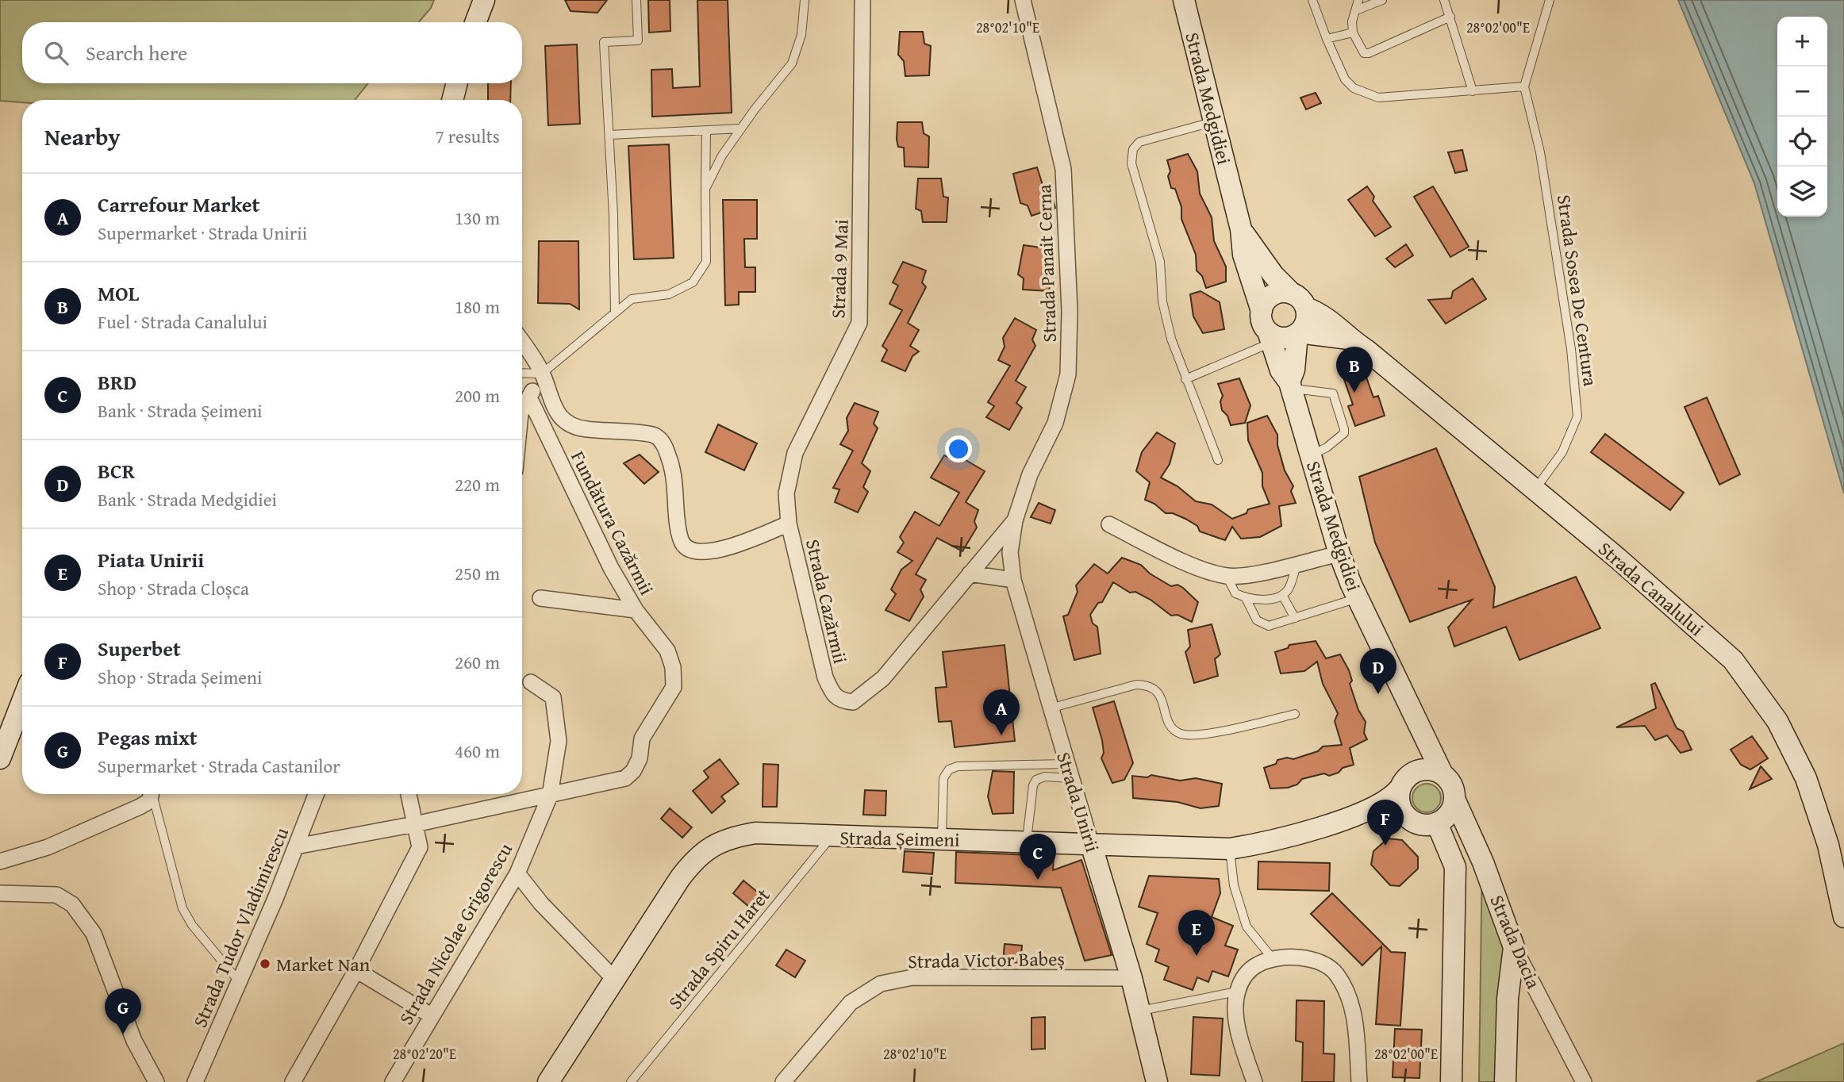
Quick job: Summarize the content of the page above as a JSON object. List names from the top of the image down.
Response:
{
  "streets": {
    "main road": [
      "Strada Medgidiei",
      "Strada Canalului",
      "Strada Unirii",
      "Strada Șeimeni",
      "Strada Dacia"
    ],
    "street": [
      "Strada Panait Cerna",
      "Strada 9 Mai",
      "Fundătura Cazărmii",
      "Strada Cazărmii",
      "Strada Tudor Vladimirescu",
      "Strada Nicolae Grigorescu",
      "Strada Victor Babeș"
    ],
    "lane": ["Strada Sosea De Centura", "Strada Spiru Haret"]
  },
  "crossings": [
    ["Strada Medgidiei", "Strada Canalului"],
    ["Strada Medgidiei", "Strada Șeimeni"],
    ["Strada Medgidiei", "Strada Dacia"],
    ["Strada Panait Cerna", "Strada Cazărmii"],
    ["Strada Panait Cerna", "Strada Unirii"],
    ["Strada 9 Mai", "Strada Cazărmii"],
    ["Strada Sosea De Centura", "Strada Canalului"],
    ["Fundătura Cazărmii", "Strada Nicolae Grigorescu"],
    ["Strada Cazărmii", "Strada Unirii"],
    ["Strada Unirii", "Strada Șeimeni"],
    ["Strada Unirii", "Strada Victor Babeș"],
    ["Strada Șeimeni", "Strada Dacia"],
    ["Strada Șeimeni", "Strada Spiru Haret"]
  ],
  "places": ["Market Nan"],
  "page": {
    "map_buttons": ["+", "−"],
    "search": "Search here",
    "heading": ["Nearby", "7 results"],
    "list": [
      {
        "mark": "A",
        "name": "Carrefour Market",
        "note": "Supermarket · Strada Unirii",
        "value": "130 m"
      },
      {
        "mark": "B",
        "name": "MOL",
        "note": "Fuel · Strada Canalului",
        "value": "180 m"
      },
      {
        "mark": "C",
        "name": "BRD",
        "note": "Bank · Strada Șeimeni",
        "value": "200 m"
      },
      {
        "mark": "D",
        "name": "BCR",
        "note": "Bank · Strada Medgidiei",
        "value": "220 m"
      },
      {
        "mark": "E",
        "name": "Piata Unirii",
        "note": "Shop · Strada Cloșca",
        "value": "250 m"
      },
      {
        "mark": "F",
        "name": "Superbet",
        "note": "Shop · Strada Șeimeni",
        "value": "260 m"
      },
      {
        "mark": "G",
        "name": "Pegas mixt",
        "note": "Supermarket · Strada Castanilor",
        "value": "460 m"
      }
    ],
    "pins": [
      "B",
      "D",
      "A",
      "F",
      "C",
      "E",
      "G"
    ]
  },
  "coordinates": ["28°02'10\"E", "28°02'00\"E", "28°02'20\"E"]
}
